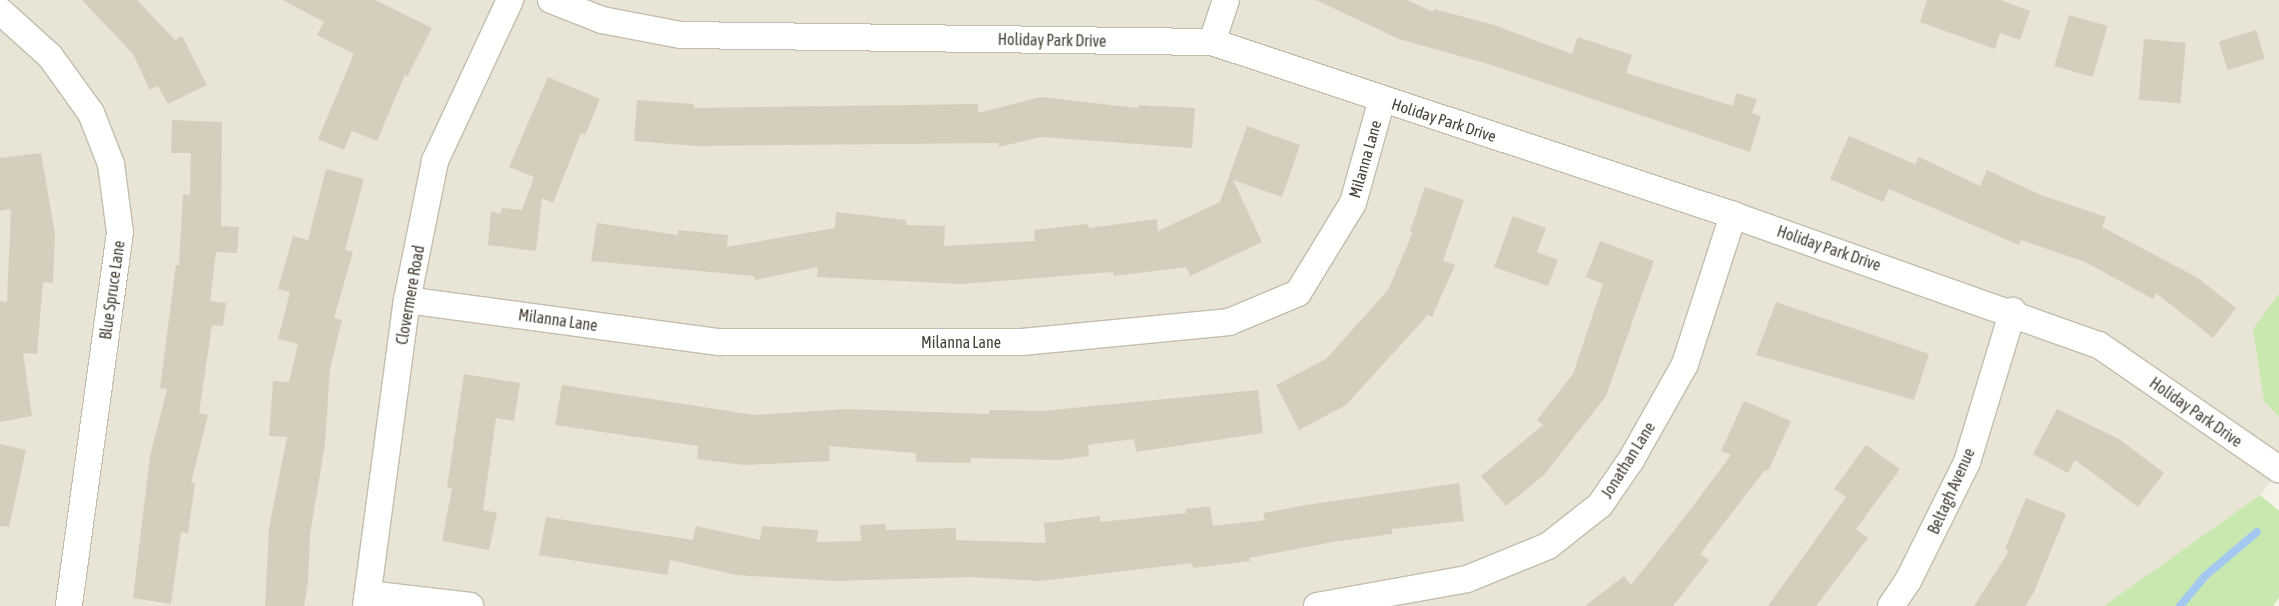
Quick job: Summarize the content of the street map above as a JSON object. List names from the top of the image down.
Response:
{
  "streets": {
    "street": [
      "Holiday Park Drive",
      "Milanna Lane",
      "Blue Spruce Lane",
      "Clovermere Road",
      "Jonathan Lane",
      "Beltagh Avenue"
    ]
  },
  "crossings": [
    ["Holiday Park Drive", "Milanna Lane"],
    ["Holiday Park Drive", "Jonathan Lane"],
    ["Holiday Park Drive", "Beltagh Avenue"],
    ["Milanna Lane", "Clovermere Road"]
  ]
}
